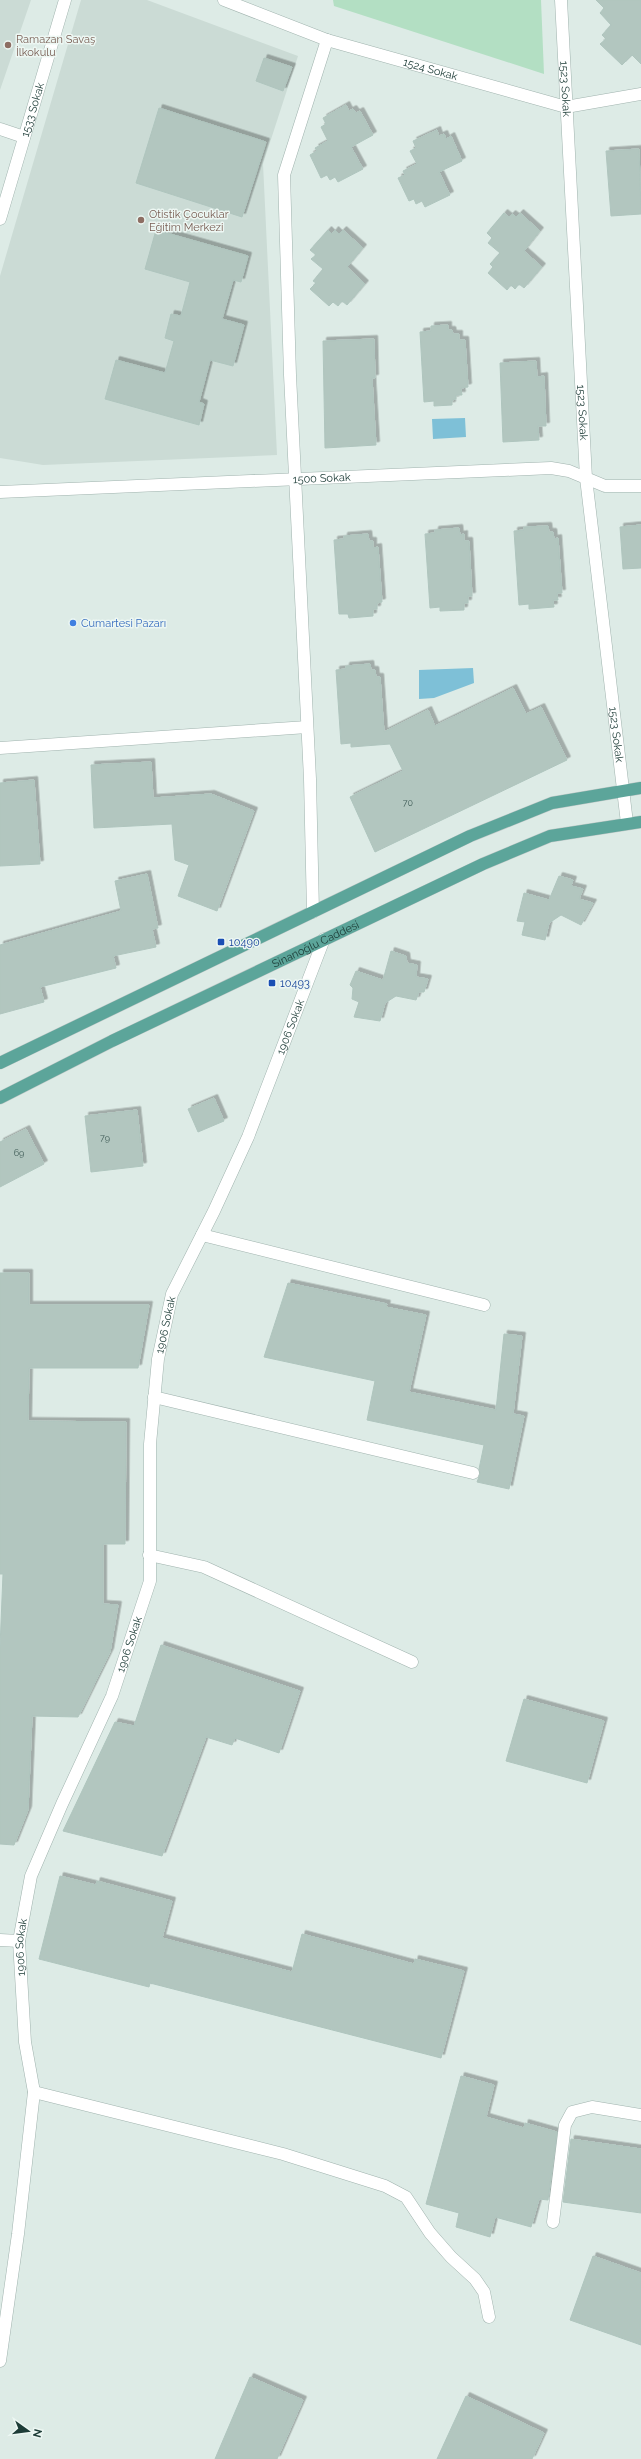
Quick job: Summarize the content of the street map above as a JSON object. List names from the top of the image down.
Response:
{
  "streets": {
    "main road": ["Si̇nanoğlu Caddesi"],
    "street": [
      "1524 Sokak",
      "1523 Sokak",
      "1533 Sokak",
      "1500 Sokak",
      "1906 Sokak"
    ]
  },
  "crossings": [
    ["1524 Sokak", "1523 Sokak"],
    ["1523 Sokak", "1500 Sokak"],
    ["1523 Sokak", "Si̇nanoğlu Caddesi"],
    ["Si̇nanoğlu Caddesi", "1906 Sokak"]
  ],
  "places": {
    "other": ["Ramazan Savaş İlkokulu", "Otistik Çocuklar Eğitim Merkezi", "Cumartesi Pazarı"],
    "transit": ["10490", "10493"]
  },
  "house_numbers": ["70", "79", "69"],
  "north": "right"
}
